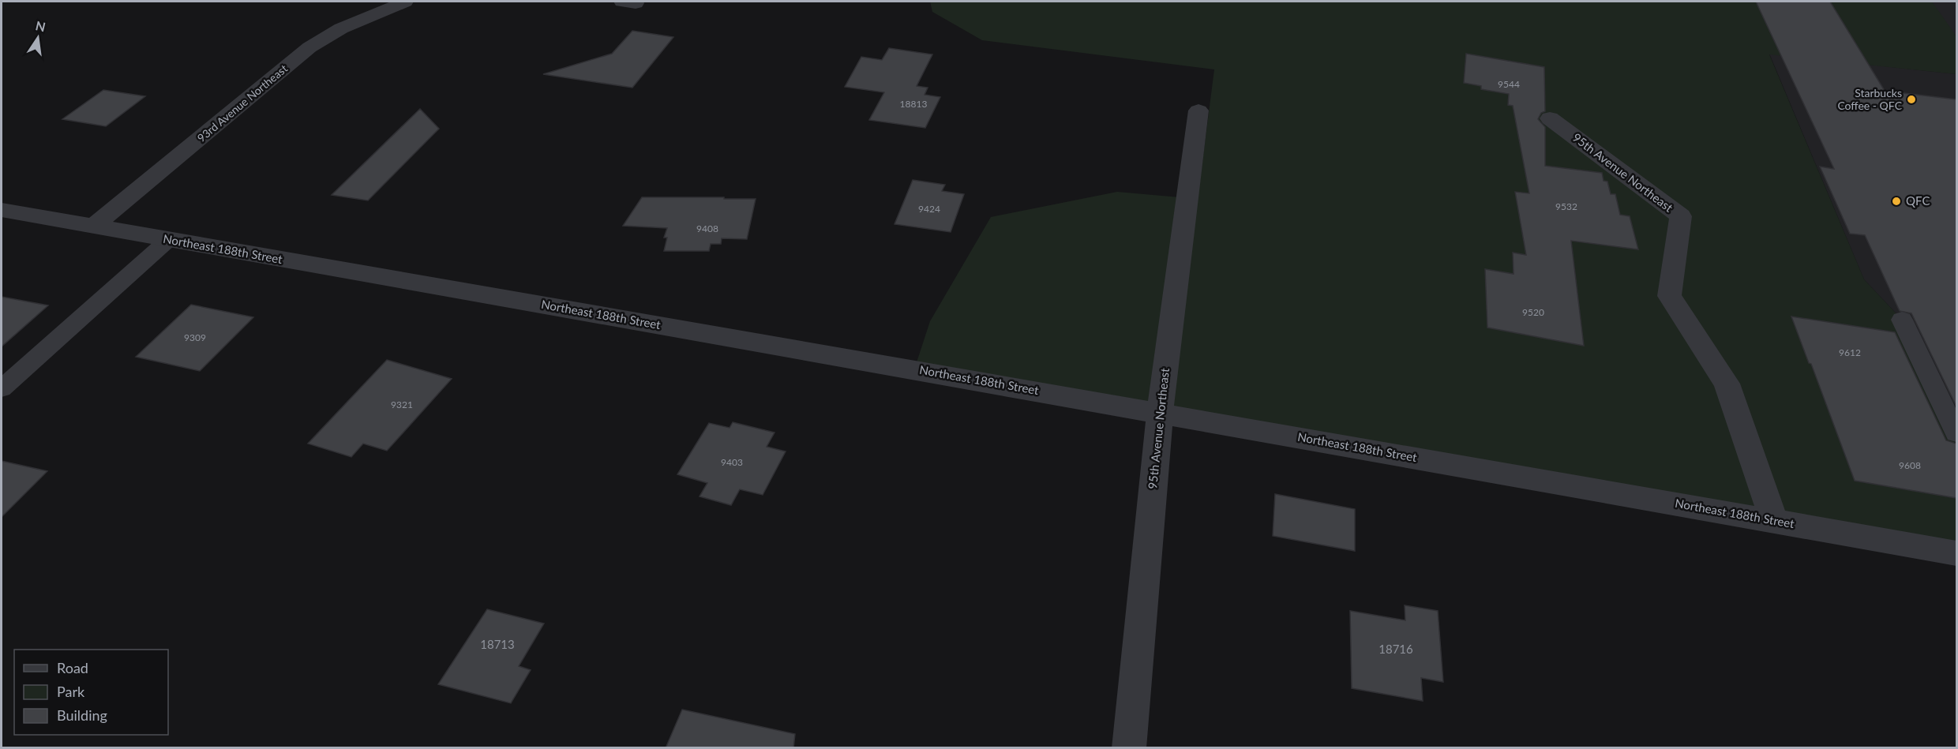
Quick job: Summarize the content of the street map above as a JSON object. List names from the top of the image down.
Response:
{
  "streets": {
    "street": ["93rd Avenue Northeast", "95th Avenue Northeast", "Northeast 188th Street"]
  },
  "crossings": [
    ["93rd Avenue Northeast", "Northeast 188th Street"],
    ["95th Avenue Northeast", "Northeast 188th Street"]
  ],
  "places": ["Starbucks Coffee - QFC", "QFC"],
  "house_numbers": [
    "9544",
    "18813",
    "9532",
    "9424",
    "9408",
    "9520",
    "9309",
    "9612",
    "9321",
    "9403",
    "9608",
    "18713",
    "18716"
  ],
  "legend": ["Road", "Park", "Building"],
  "north": "top"
}
